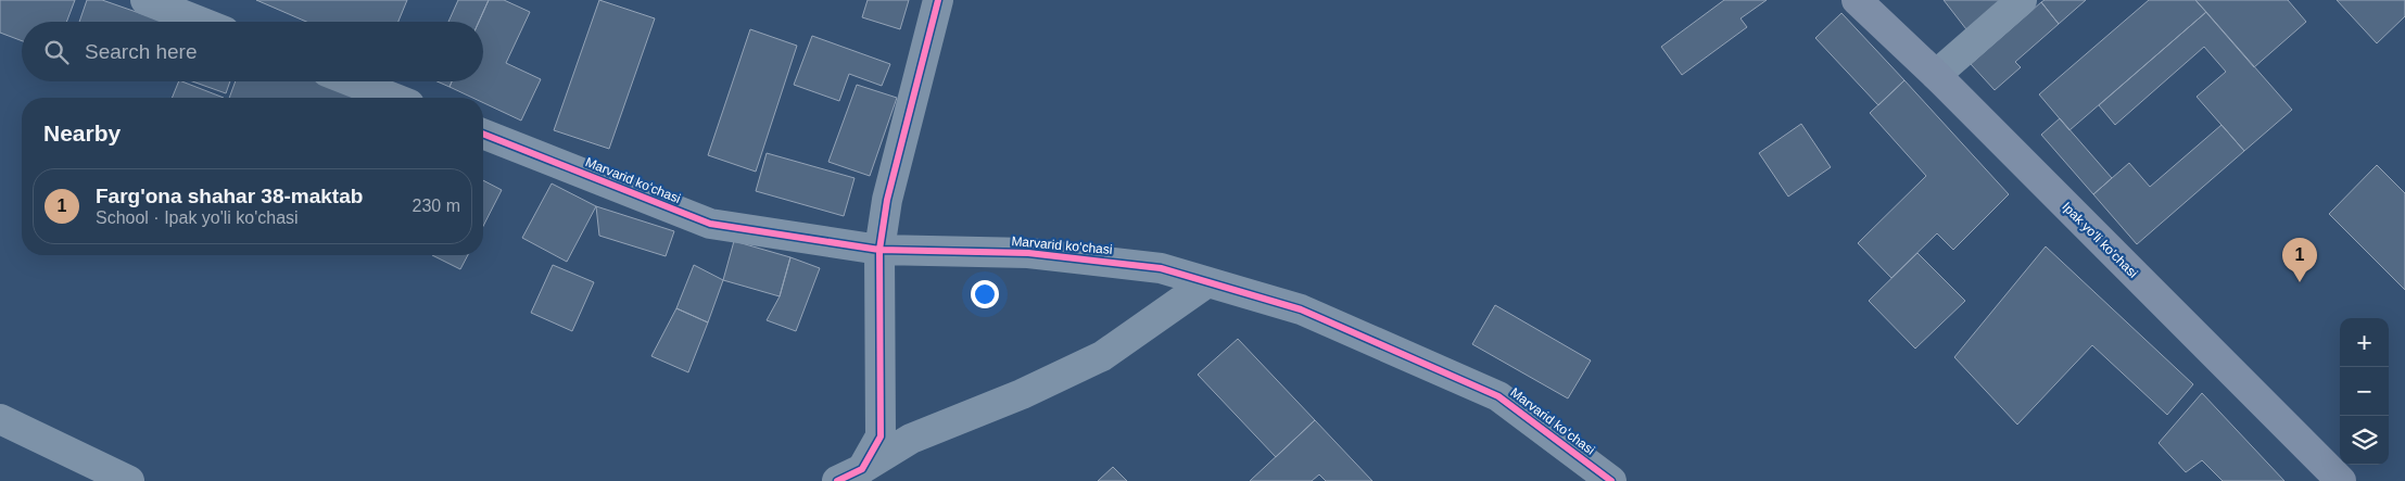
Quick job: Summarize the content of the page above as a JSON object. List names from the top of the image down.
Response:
{
  "streets": {
    "main road": ["Ipak yo'li ko'chasi"],
    "street": ["Marvarid koʻchasi"]
  },
  "page": {
    "search": "Search here",
    "heading": "Nearby",
    "list": [
      {
        "mark": "1",
        "name": "Farg'ona shahar 38-maktab",
        "note": "School · Ipak yo'li ko'chasi",
        "value": "230 m"
      }
    ],
    "pins": "1",
    "map_buttons": ["+", "−"]
  }
}
